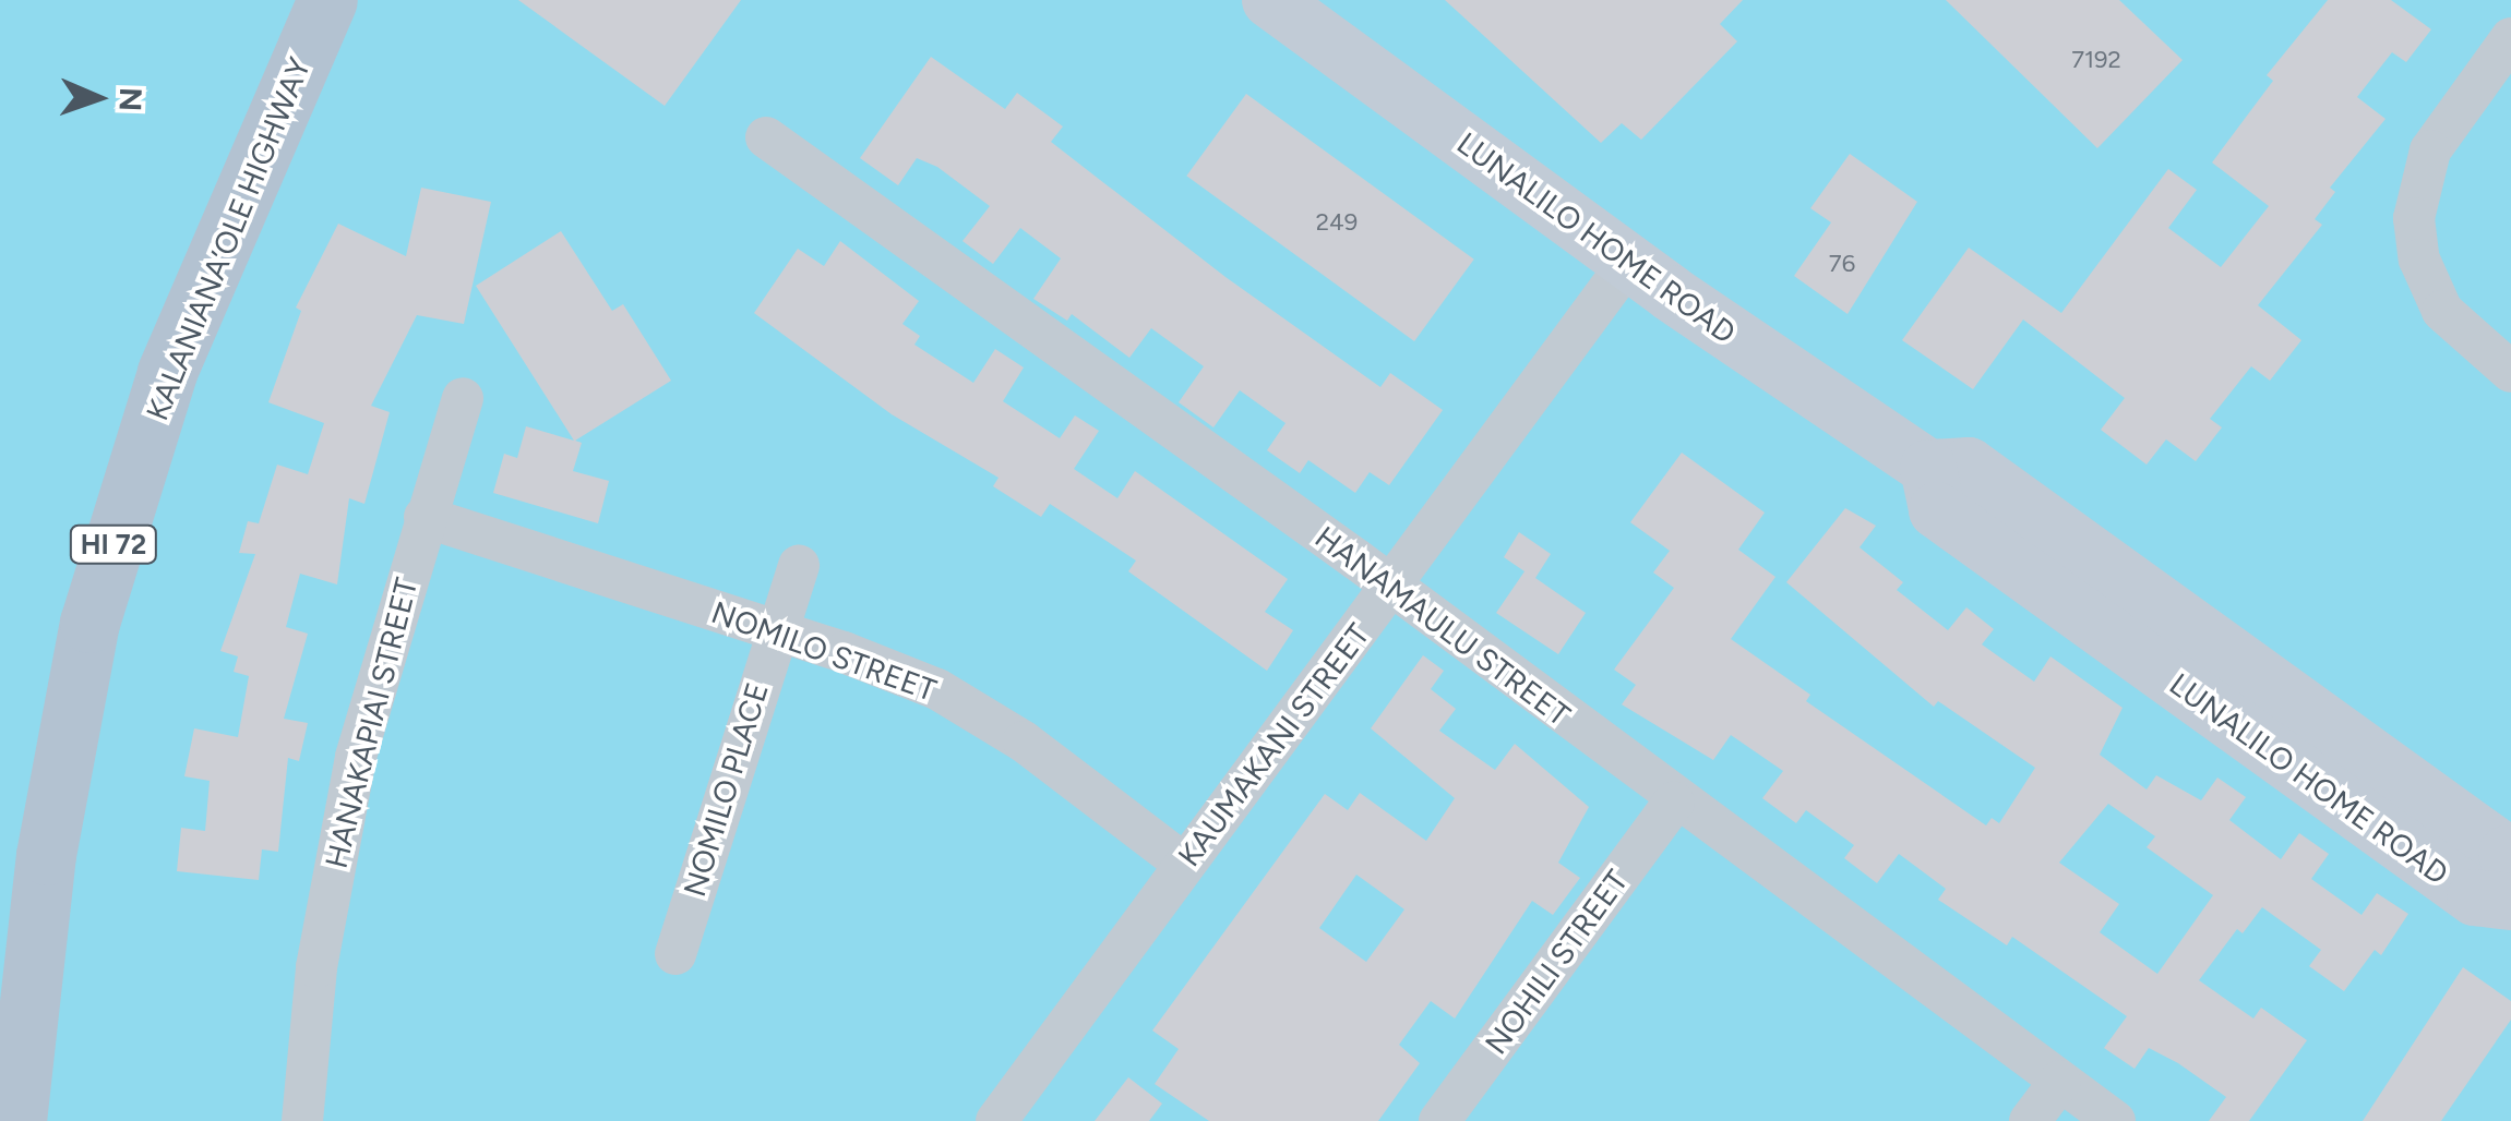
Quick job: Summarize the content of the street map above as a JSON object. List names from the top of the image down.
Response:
{
  "streets": {
    "main road": ["LUNALILO HOME ROAD", "KALANIANA’OLE HIGHWAY", "HI 72"],
    "street": [
      "HANAMAULU STREET",
      "NOMILO STREET",
      "HANAKAPIAI STREET",
      "KAUMAKANI STREET",
      "NOMILO PLACE",
      "NOHILI STREET"
    ]
  },
  "crossings": [
    ["LUNALILO HOME ROAD", "KAUMAKANI STREET"],
    ["HANAMAULU STREET", "KAUMAKANI STREET"],
    ["HANAMAULU STREET", "NOHILI STREET"],
    ["NOMILO STREET", "HANAKAPIAI STREET"],
    ["NOMILO STREET", "KAUMAKANI STREET"],
    ["NOMILO STREET", "NOMILO PLACE"]
  ],
  "house_numbers": ["7192", "249", "76"],
  "north": "right"
}
